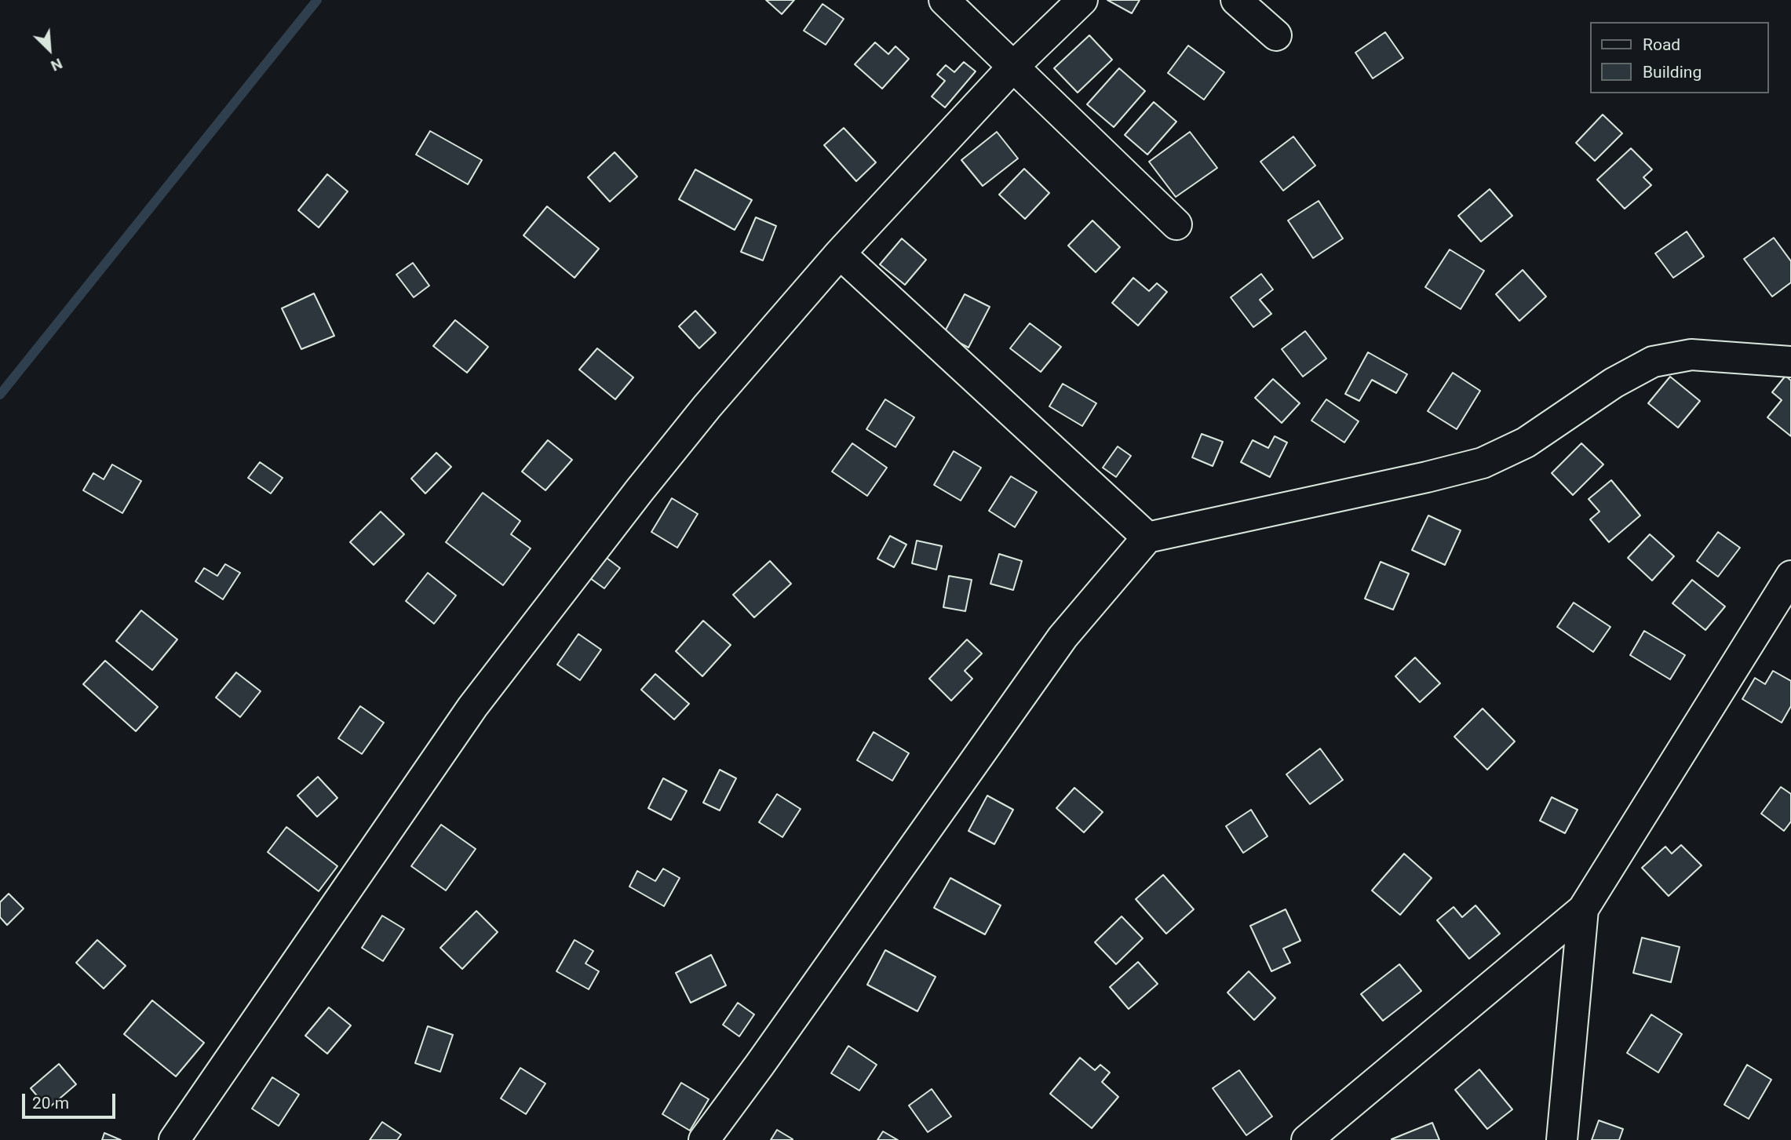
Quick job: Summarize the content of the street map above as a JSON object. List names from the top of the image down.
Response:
{
  "legend": ["Road", "Building"],
  "scale_bar": "20 m",
  "north": "bottom right"
}
